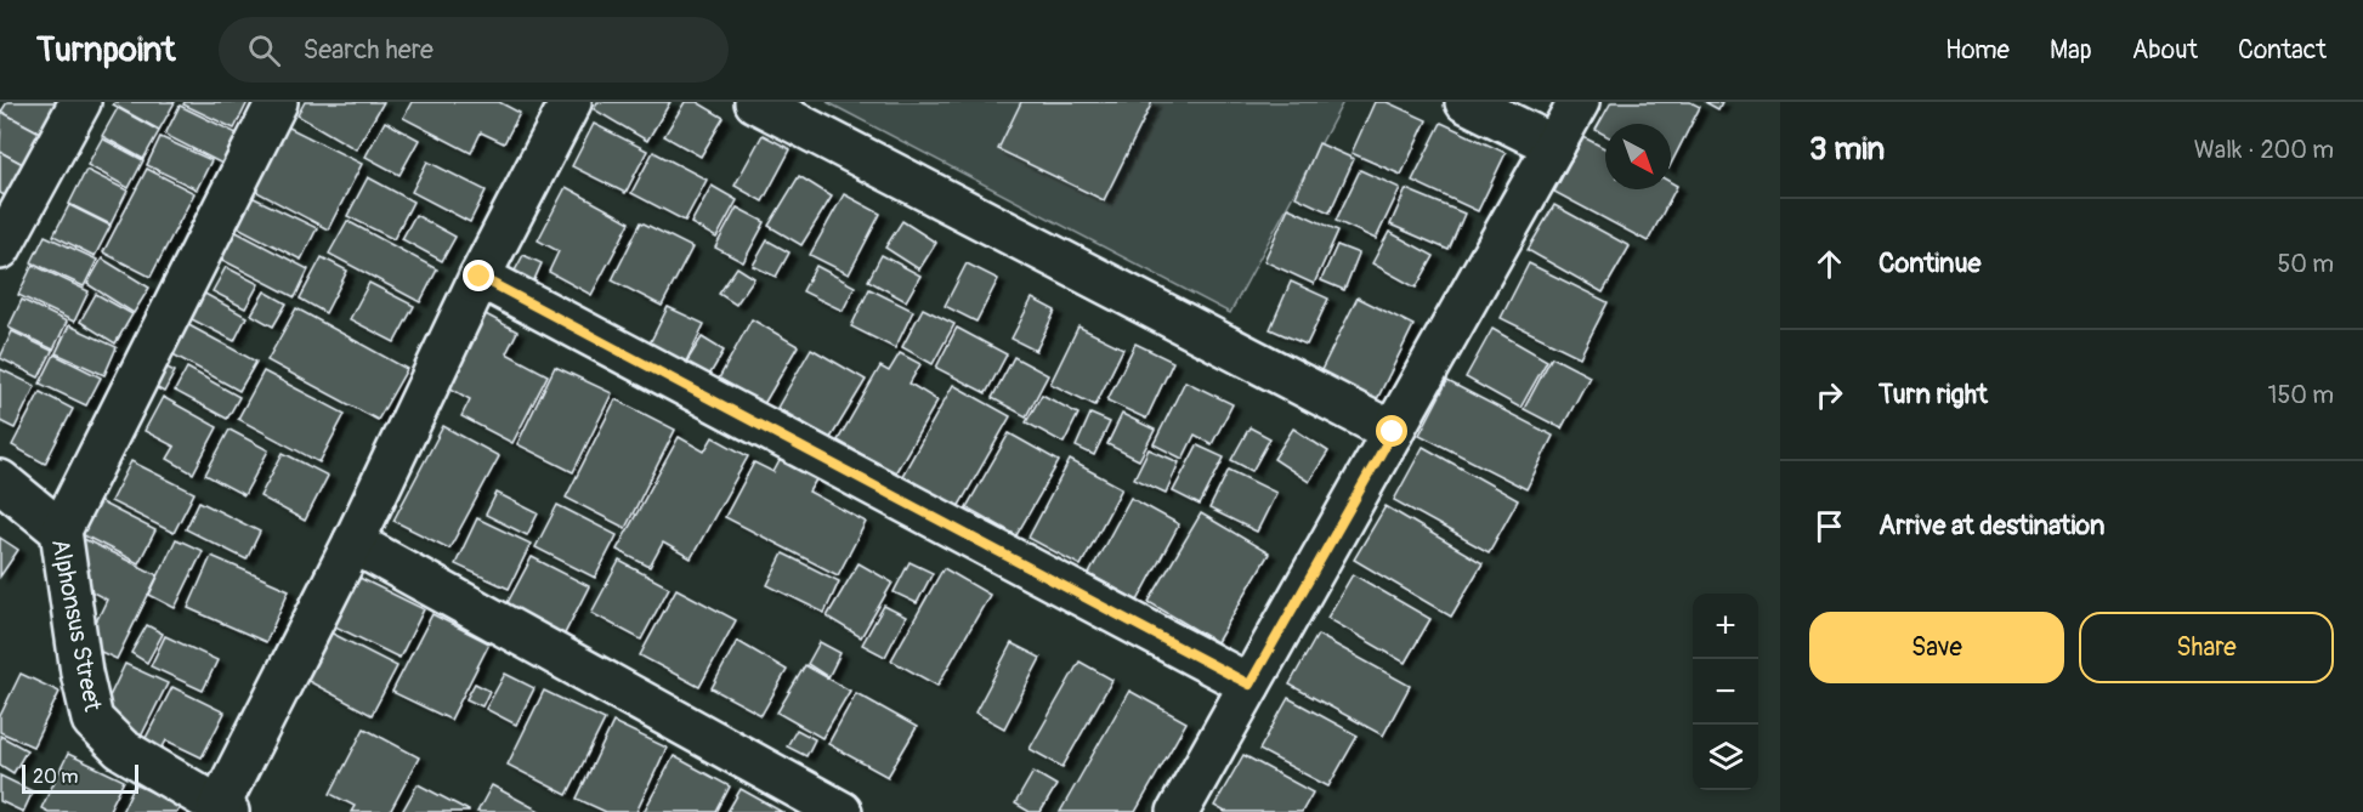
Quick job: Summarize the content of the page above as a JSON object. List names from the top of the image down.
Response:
{
  "streets": {
    "street": ["Alphonsus Street"]
  },
  "scale_bar": "20 m",
  "north": "bottom right",
  "page": {
    "header": "Turnpoint",
    "search": "Search here",
    "nav": [
      "Home",
      "Map",
      "About",
      "Contact"
    ],
    "heading": ["3 min", "Walk · 200 m"],
    "list": [
      ["Continue", "50 m"],
      ["Turn right", "150 m"],
      "Arrive at destination"
    ],
    "buttons": ["Save", "Share"],
    "map_buttons": ["+", "−"],
    "scale": "20 m"
  }
}
